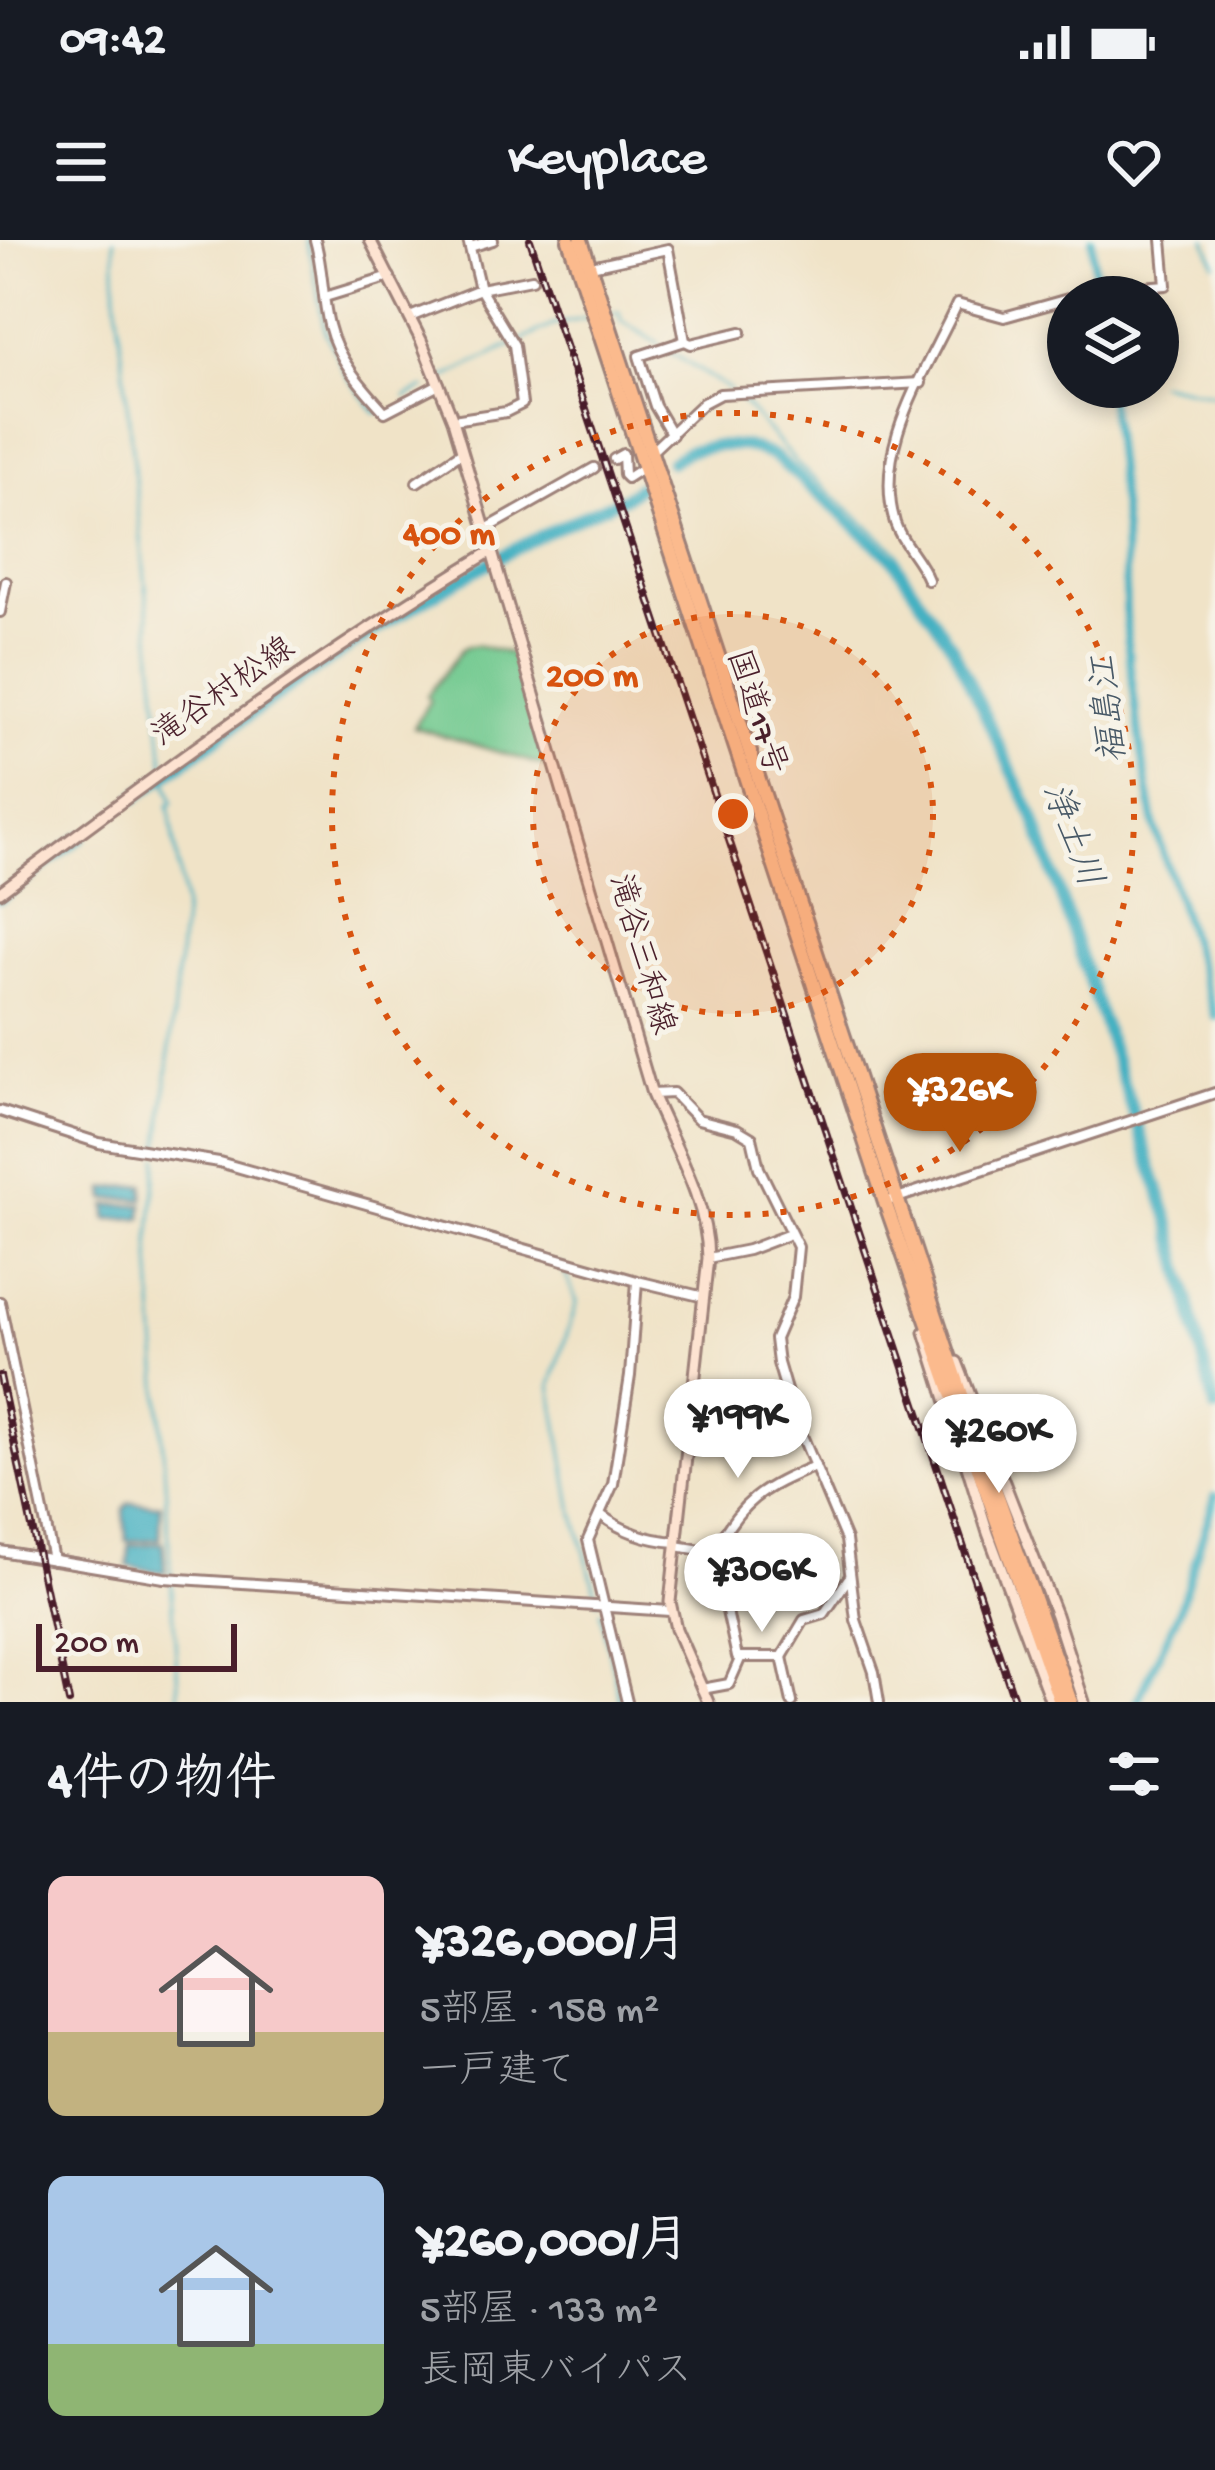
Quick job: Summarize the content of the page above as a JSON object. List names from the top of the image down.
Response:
{
  "streets": {
    "highway": ["国道17号"],
    "main road": ["滝谷村松線", "滝谷三和線"]
  },
  "crossings": [
    ["滝谷村松線", "滝谷三和線"]
  ],
  "water": ["福島江", "浄土川"],
  "scale_bar": "200 m",
  "page": {
    "status": "09:42",
    "header": "Keyplace",
    "price": [
      "¥326K",
      "¥199K",
      "¥260K",
      "¥306K"
    ],
    "scale": "200 m",
    "heading": "4件の物件",
    "list": [
      {
        "name": "¥326,000/月",
        "note": "5部屋 · 158 m² · 一戸建て"
      },
      {
        "name": "¥260,000/月",
        "note": "5部屋 · 133 m² · 長岡東バイパス"
      }
    ]
  },
  "rings": ["400 m", "200 m"]
}
